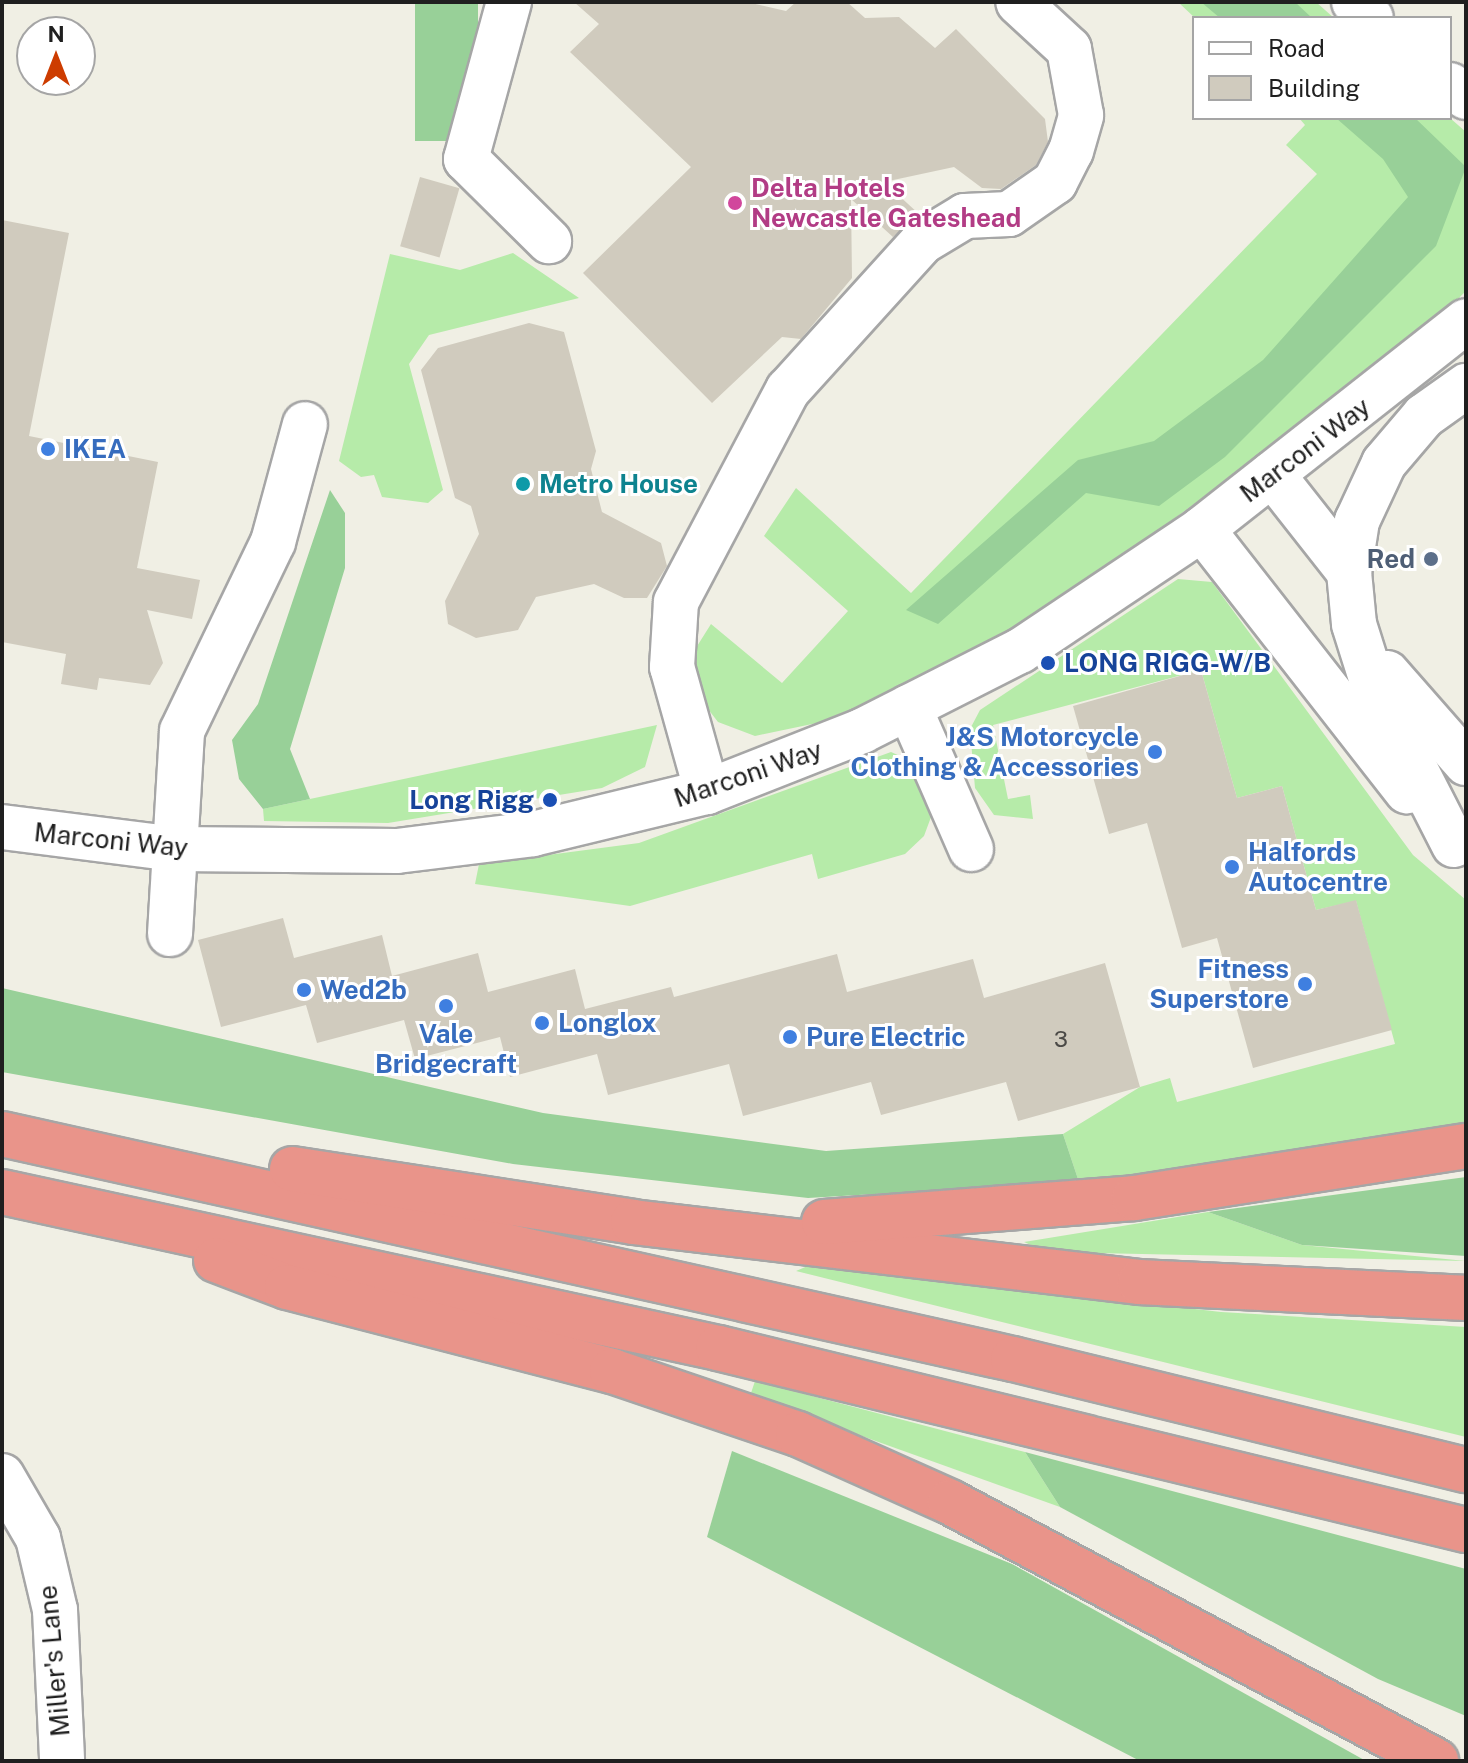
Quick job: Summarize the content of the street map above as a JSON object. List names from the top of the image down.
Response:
{
  "streets": {
    "street": ["Marconi Way", "Miller's Lane"]
  },
  "places": [
    "Delta Hotels Newcastle Gateshead",
    "IKEA",
    "Metro House",
    "Red",
    "LONG RIGG-W/B",
    "J&S Motorcycle Clothing & Accessories",
    "Long Rigg",
    "Halfords Autocentre",
    "Fitness Superstore",
    "Wed2b",
    "Vale Bridgecraft",
    "Longlox",
    "Pure Electric"
  ],
  "house_numbers": ["3"],
  "legend": ["Road", "Building"],
  "north": "top"
}
